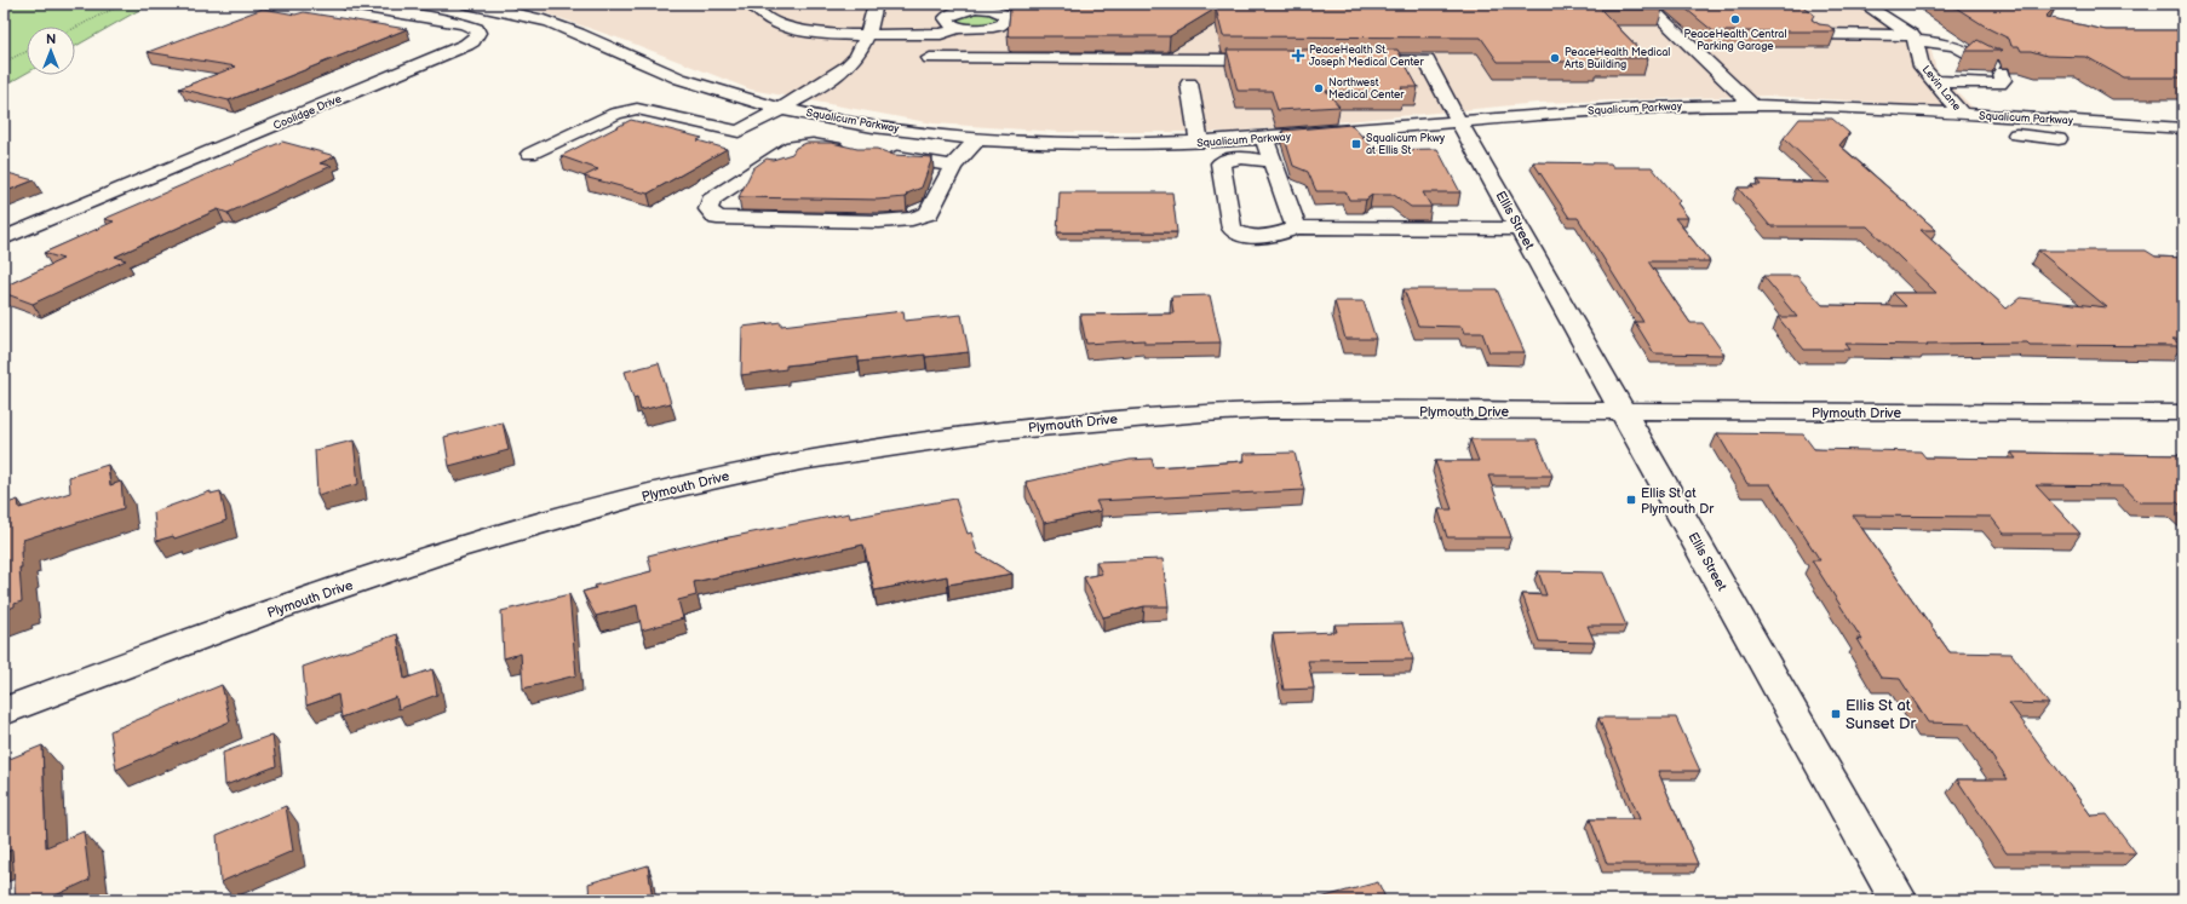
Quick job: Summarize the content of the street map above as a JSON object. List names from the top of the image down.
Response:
{
  "streets": {
    "street": [
      "Levin Lane",
      "Squalicum Parkway",
      "Coolidge Drive",
      "Ellis Street",
      "Plymouth Drive"
    ]
  },
  "crossings": [
    ["Levin Lane", "Squalicum Parkway"],
    ["Squalicum Parkway", "Ellis Street"],
    ["Ellis Street", "Plymouth Drive"]
  ],
  "places": {
    "other": ["PeaceHealth Central Parking Garage", "PeaceHealth Medical Arts Building", "Northwest Medical Center"],
    "health": ["PeaceHealth St. Joseph Medical Center"],
    "transit": ["Squalicum Pkwy at Ellis St", "Ellis St at Plymouth Dr", "Ellis St at Sunset Dr"]
  },
  "north": "top"
}
